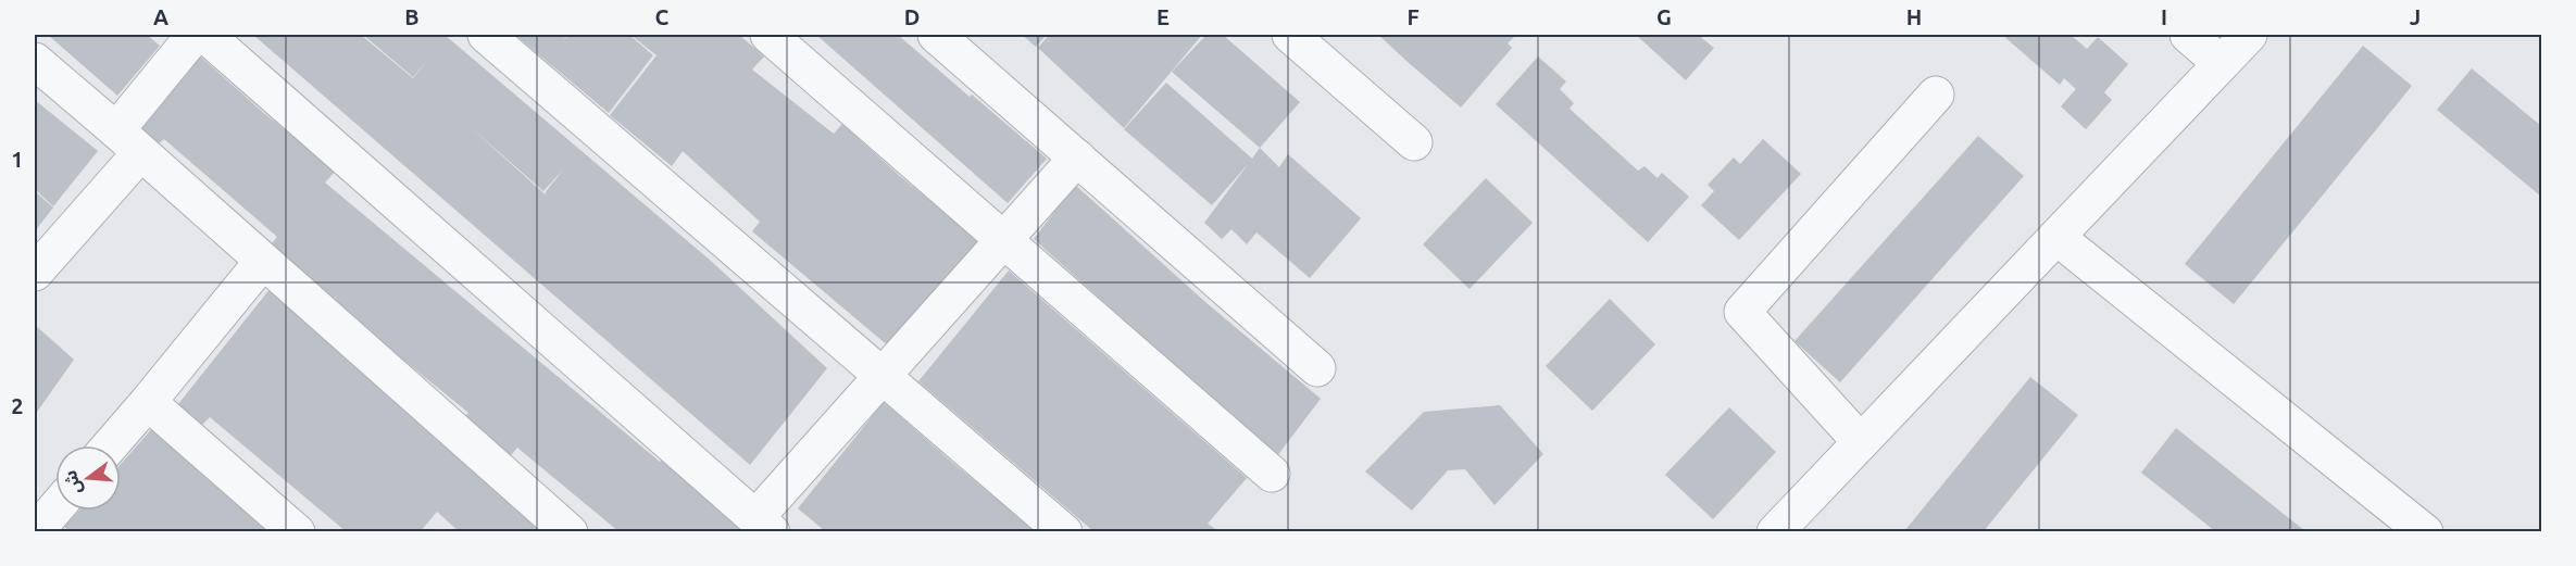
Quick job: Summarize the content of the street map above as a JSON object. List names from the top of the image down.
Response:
{
  "north": "left",
  "grid": {
    "columns": [
      "A",
      "B",
      "C",
      "D",
      "E",
      "F",
      "G",
      "H",
      "I",
      "J"
    ],
    "rows": ["1", "2"]
  }
}
